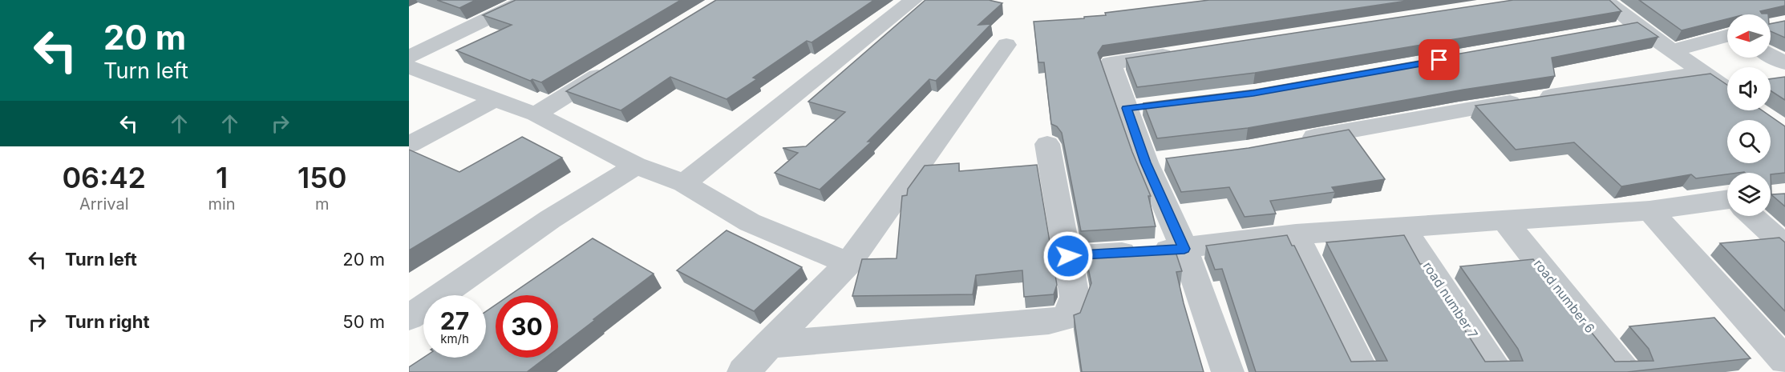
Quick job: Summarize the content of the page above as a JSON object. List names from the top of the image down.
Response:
{
  "streets": {
    "street": ["road number 6", "road number 7"]
  },
  "north": "left",
  "page": {
    "turn": ["20 m", "Turn left"],
    "eta": [
      "06:42",
      "Arrival",
      "1",
      "min",
      "150",
      "m"
    ],
    "list": [
      {
        "name": "Turn left",
        "value": "20 m"
      },
      {
        "name": "Turn right",
        "value": "50 m"
      }
    ],
    "speed": "27 km/h",
    "limit": "30"
  }
}
